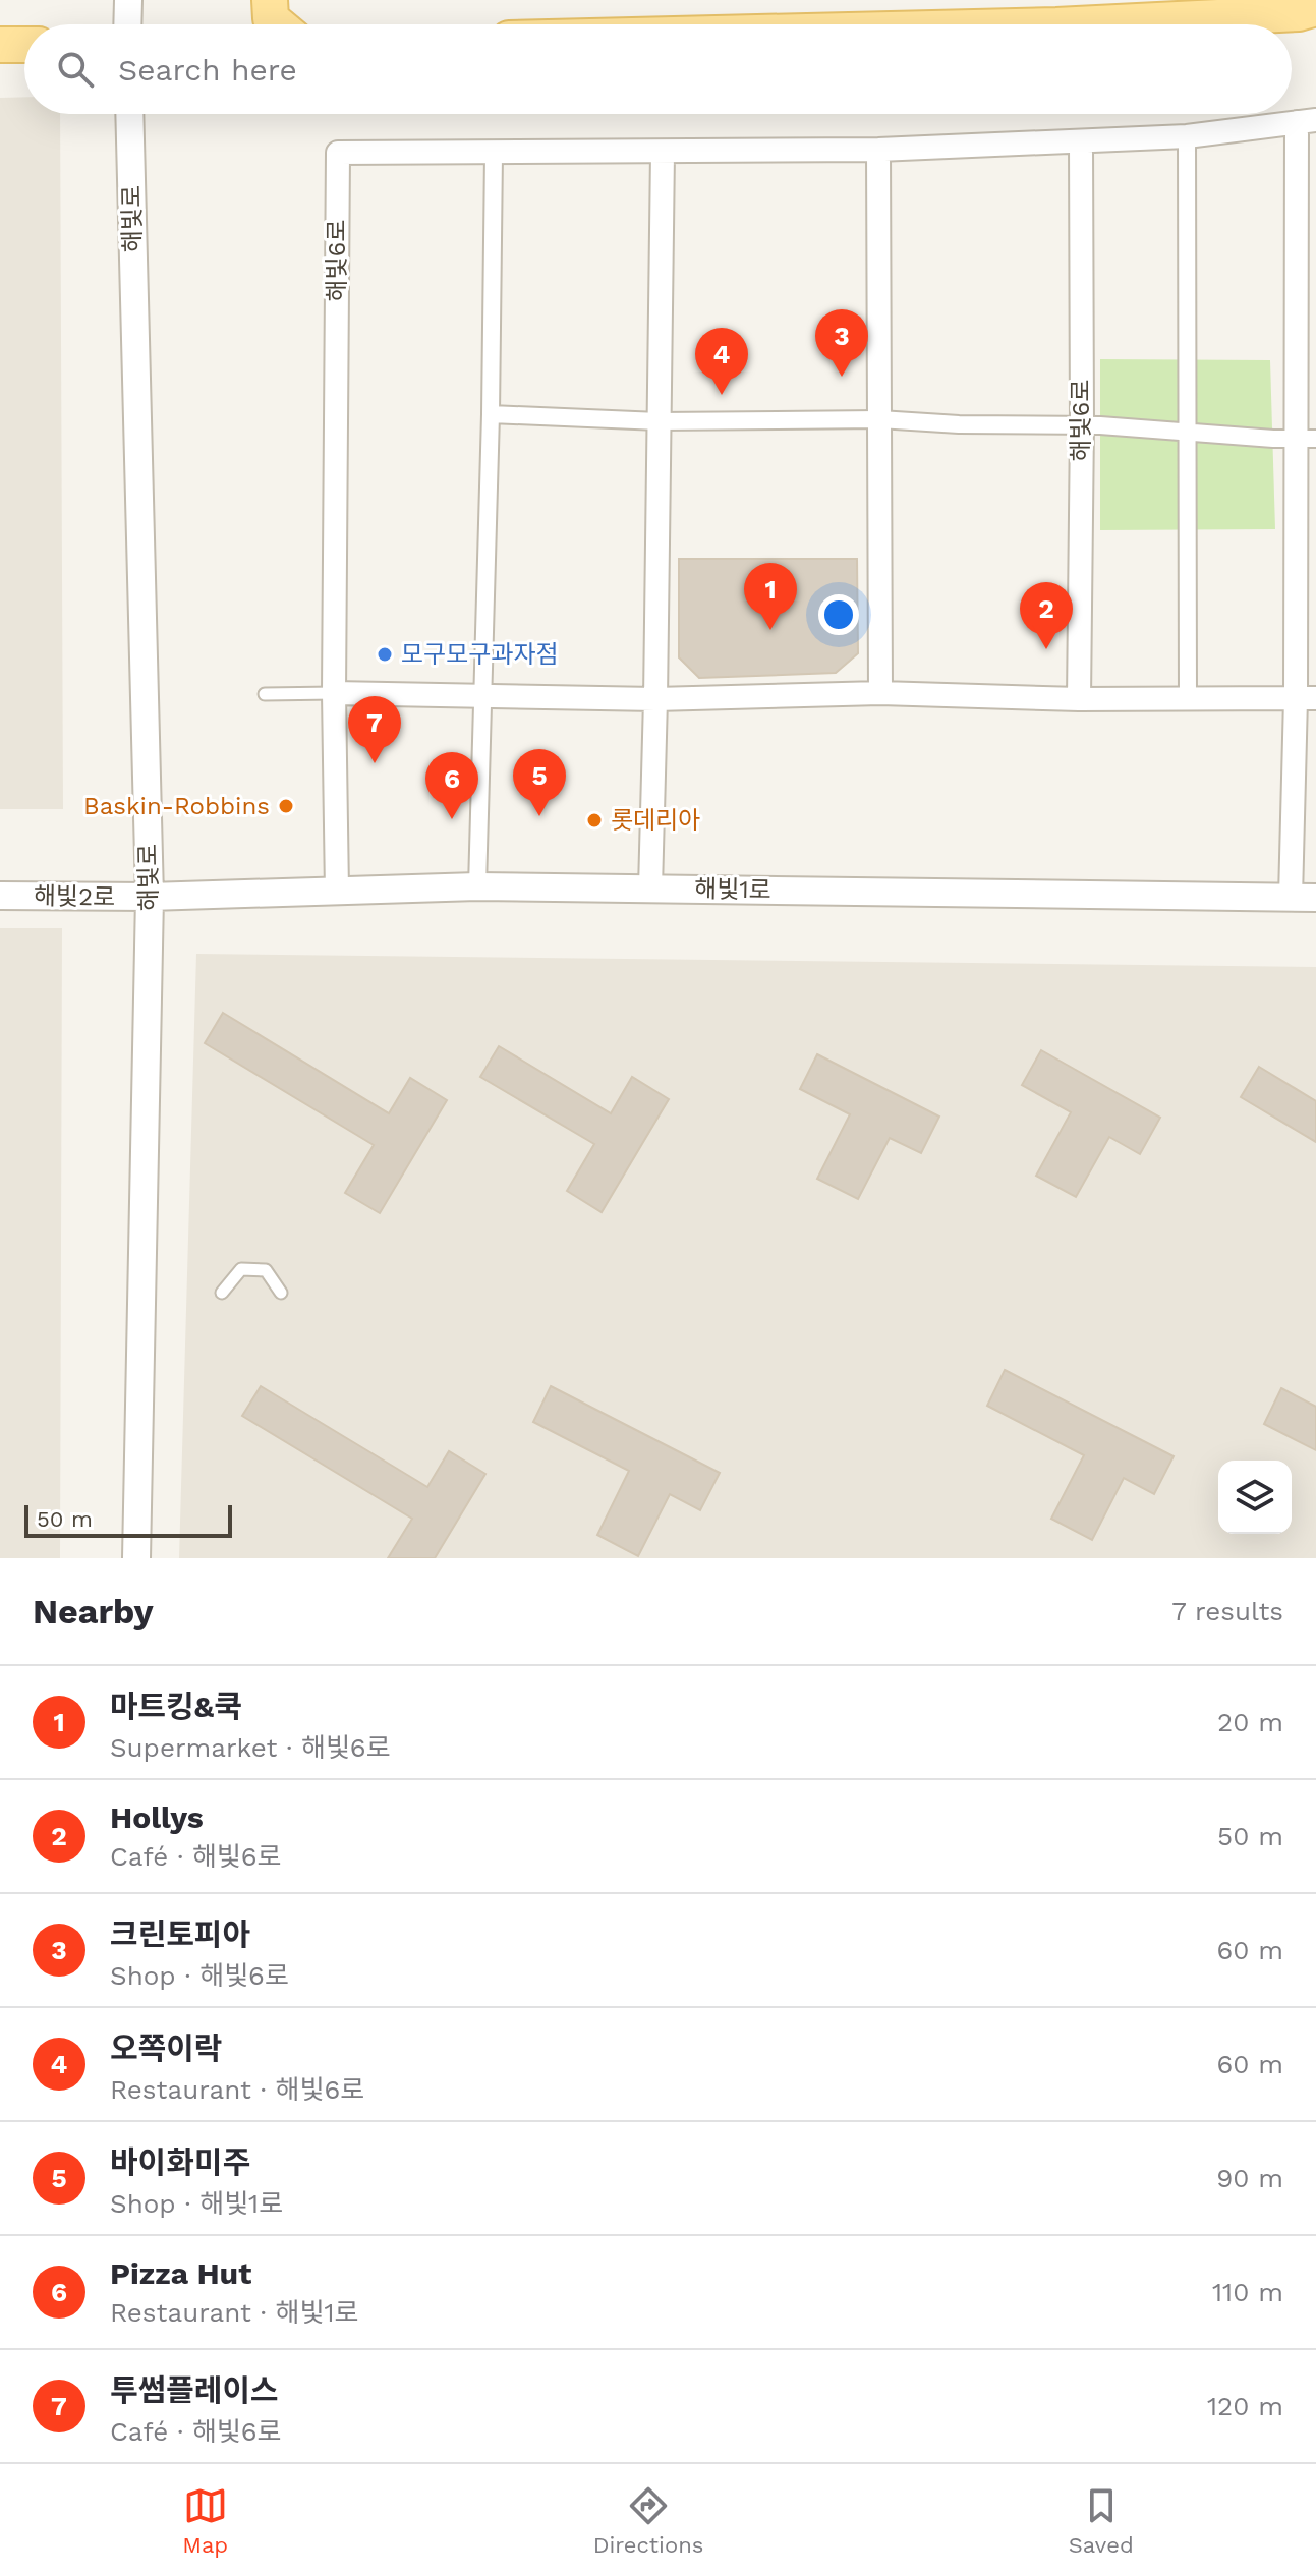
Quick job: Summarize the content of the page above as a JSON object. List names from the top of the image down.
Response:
{
  "streets": {
    "street": [
      "해빛로",
      "해빛6로",
      "해빛1로",
      "해빛2로"
    ]
  },
  "crossings": [
    ["해빛로", "해빛1로"],
    ["해빛로", "해빛2로"],
    ["해빛6로", "해빛1로"],
    ["해빛1로", "해빛2로"]
  ],
  "places": ["모구모구과자점", "Baskin-Robbins", "롯데리아"],
  "scale_bar": "50 m",
  "page": {
    "search": "Search here",
    "pins": [
      "3",
      "4",
      "1",
      "2",
      "7",
      "5",
      "6"
    ],
    "scale": "50 m",
    "heading": ["Nearby", "7 results"],
    "list": [
      {
        "mark": "1",
        "name": "마트킹&쿡",
        "note": "Supermarket · 해빛6로",
        "value": "20 m"
      },
      {
        "mark": "2",
        "name": "Hollys",
        "note": "Café · 해빛6로",
        "value": "50 m"
      },
      {
        "mark": "3",
        "name": "크린토피아",
        "note": "Shop · 해빛6로",
        "value": "60 m"
      },
      {
        "mark": "4",
        "name": "오쪽이락",
        "note": "Restaurant · 해빛6로",
        "value": "60 m"
      },
      {
        "mark": "5",
        "name": "바이화미주",
        "note": "Shop · 해빛1로",
        "value": "90 m"
      },
      {
        "mark": "6",
        "name": "Pizza Hut",
        "note": "Restaurant · 해빛1로",
        "value": "110 m"
      },
      {
        "mark": "7",
        "name": "투썸플레이스",
        "note": "Café · 해빛6로",
        "value": "120 m"
      }
    ],
    "nav": ["Map", "Directions", "Saved"]
  }
}
